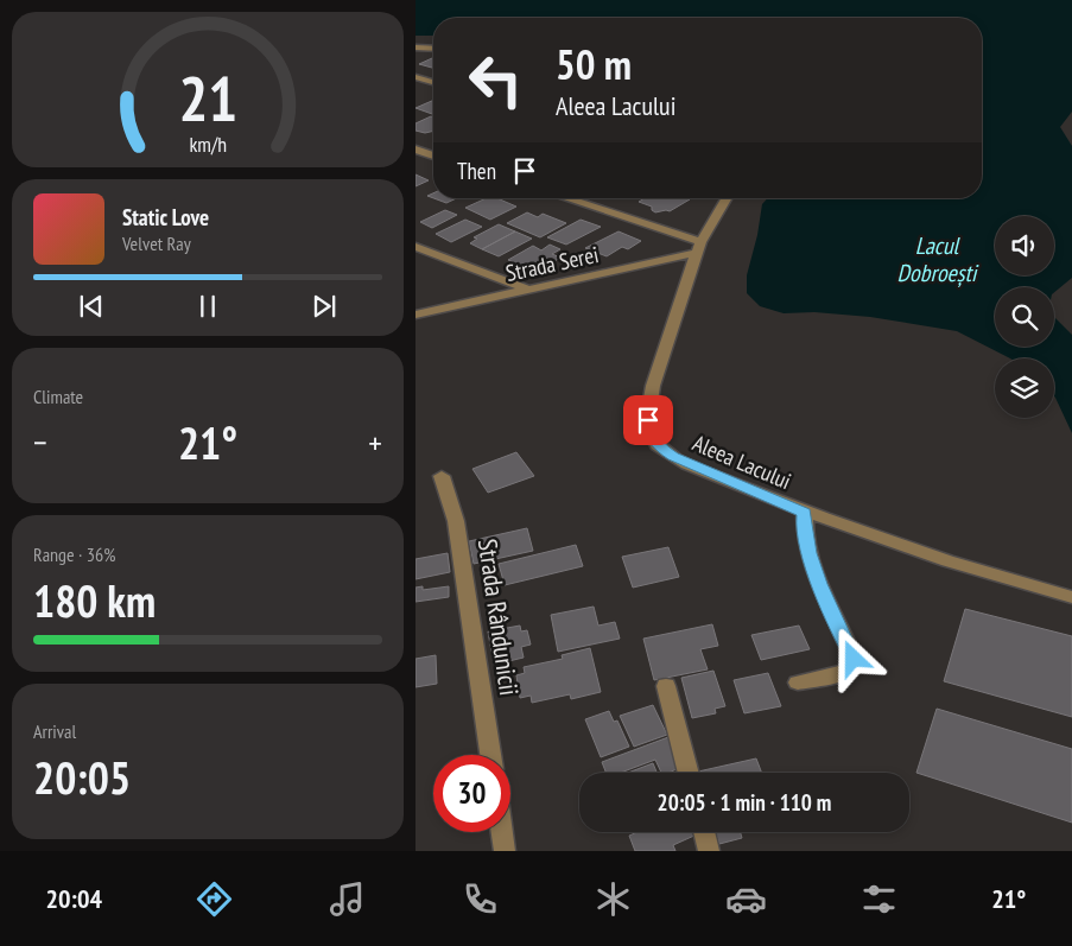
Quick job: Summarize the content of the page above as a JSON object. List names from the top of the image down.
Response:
{
  "streets": {
    "street": ["Strada Serei", "Aleea Lacului", "Strada Rândunicii"]
  },
  "crossings": [
    ["Strada Serei", "Aleea Lacului"]
  ],
  "water": ["Lacul Dobroești"],
  "page": {
    "turn": ["50 m", "Aleea Lacului"],
    "then": "Then",
    "song": ["Static Love", "Velvet Ray"],
    "tile": [
      "Climate",
      ["Range · 36%", "180 km"],
      ["Arrival", "20:05"]
    ],
    "heat": ["−", "21°", "+"],
    "limit": "30",
    "trip": "20:05 · 1 min · 110 m",
    "tabs": ["20:04", "21°"],
    "gauge": ["21", "km/h"]
  }
}
